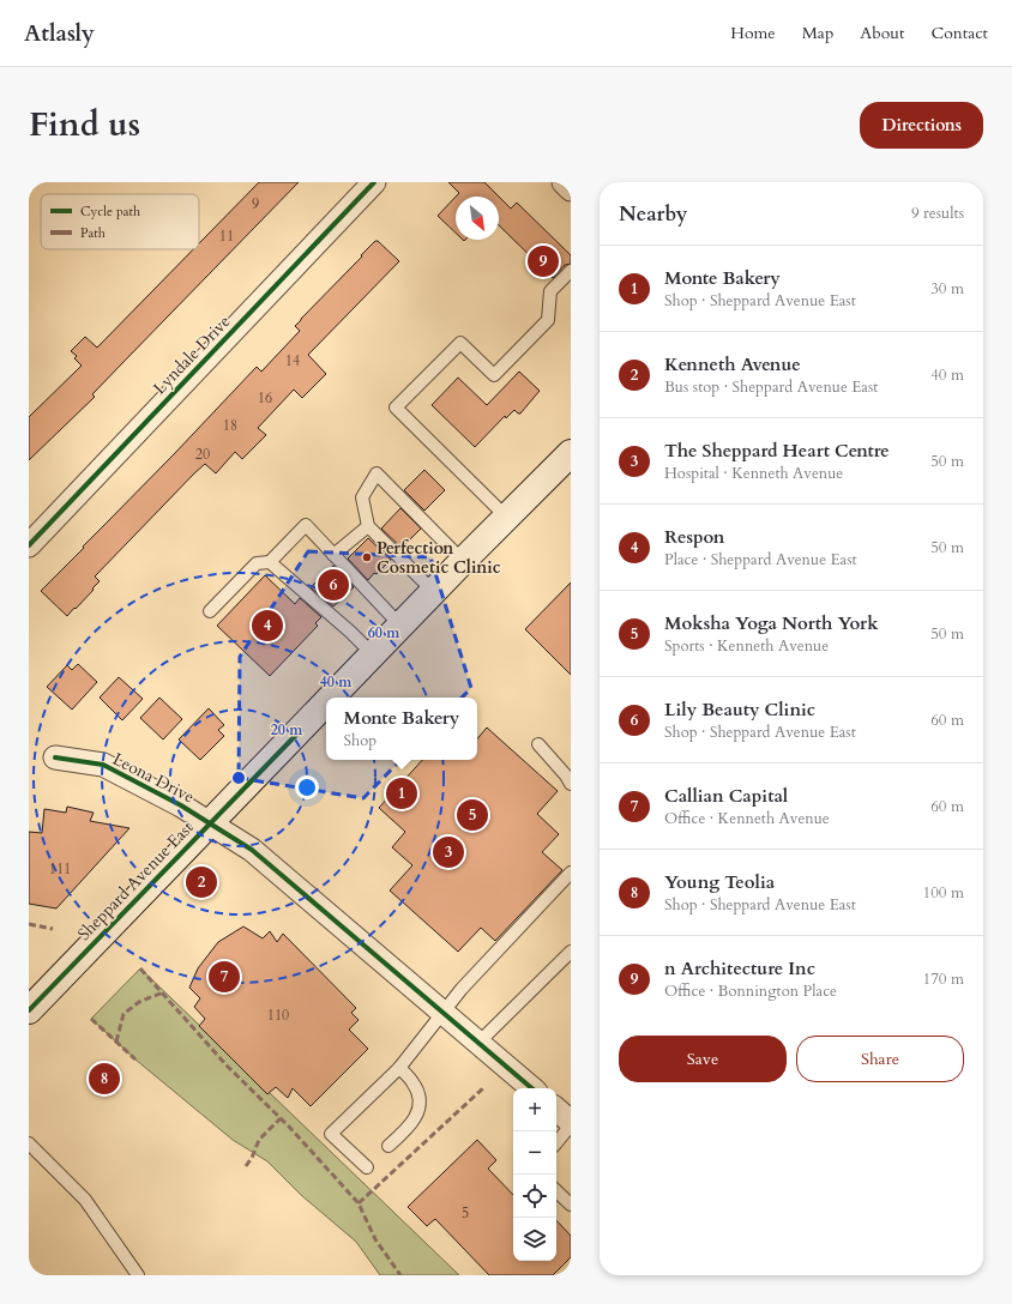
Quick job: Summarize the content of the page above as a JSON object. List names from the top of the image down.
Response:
{
  "streets": {
    "main road": ["Sheppard Avenue East"],
    "street": ["Lyndale Drive", "Leona Drive"]
  },
  "crossings": [
    ["Leona Drive", "Sheppard Avenue East"]
  ],
  "places": ["Perfection Cosmetic Clinic"],
  "house_numbers": [
    "9",
    "11",
    "14",
    "16",
    "18",
    "20",
    "111",
    "110",
    "5"
  ],
  "legend": ["Cycle path", "Path"],
  "north": "bottom right",
  "page": {
    "header": "Atlasly",
    "nav": [
      "Home",
      "Map",
      "About",
      "Contact"
    ],
    "title": "Find us",
    "buttons": [
      "Directions",
      ["Save", "Share"]
    ],
    "heading": ["Nearby", "9 results"],
    "pins": [
      "9",
      "6",
      "4",
      "1",
      "5",
      "3",
      "2",
      "7",
      "8"
    ],
    "list": [
      {
        "mark": "1",
        "name": "Monte Bakery",
        "note": "Shop · Sheppard Avenue East",
        "value": "30 m"
      },
      {
        "mark": "2",
        "name": "Kenneth Avenue",
        "note": "Bus stop · Sheppard Avenue East",
        "value": "40 m"
      },
      {
        "mark": "3",
        "name": "The Sheppard Heart Centre",
        "note": "Hospital · Kenneth Avenue",
        "value": "50 m"
      },
      {
        "mark": "4",
        "name": "Respon",
        "note": "Place · Sheppard Avenue East",
        "value": "50 m"
      },
      {
        "mark": "5",
        "name": "Moksha Yoga North York",
        "note": "Sports · Kenneth Avenue",
        "value": "50 m"
      },
      {
        "mark": "6",
        "name": "Lily Beauty Clinic",
        "note": "Shop · Sheppard Avenue East",
        "value": "60 m"
      },
      {
        "mark": "7",
        "name": "Callian Capital",
        "note": "Office · Kenneth Avenue",
        "value": "60 m"
      },
      {
        "mark": "8",
        "name": "Young Teolia",
        "note": "Shop · Sheppard Avenue East",
        "value": "100 m"
      },
      {
        "mark": "9",
        "name": "n Architecture Inc",
        "note": "Office · Bonnington Place",
        "value": "170 m"
      }
    ],
    "popup": ["Monte Bakery", "Shop"],
    "map_buttons": ["+", "−"]
  },
  "rings": ["60 m", "40 m", "20 m"]
}
